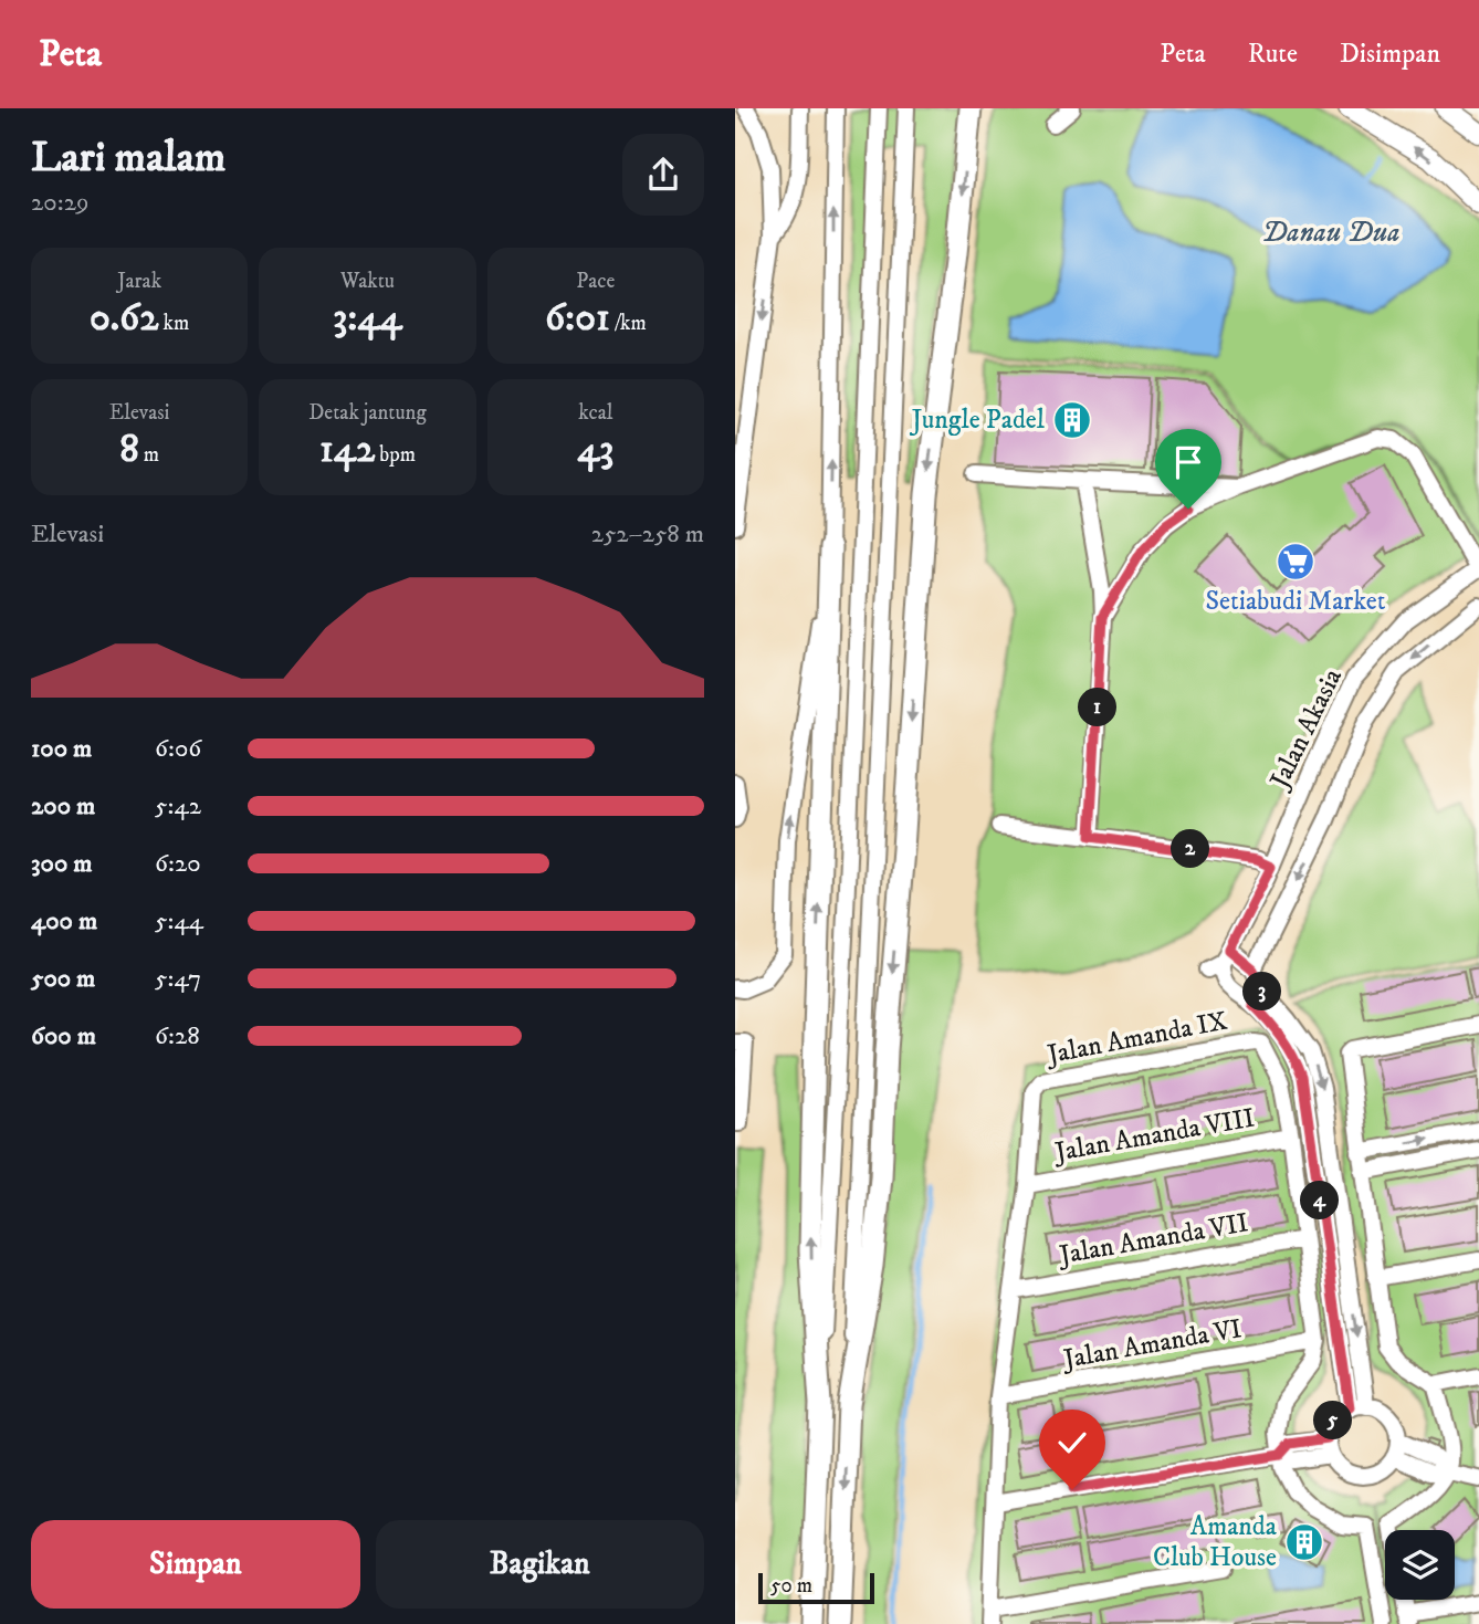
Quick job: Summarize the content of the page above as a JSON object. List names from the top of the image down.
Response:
{
  "streets": {
    "street": [
      "Jalan Akasia",
      "Jalan Amanda IX",
      "Jalan Amanda VIII",
      "Jalan Amanda VII",
      "Jalan Amanda VI"
    ]
  },
  "crossings": [
    ["Jalan Amanda IX", "Jalan Amanda VIII"]
  ],
  "water": ["Danau Dua"],
  "places": {
    "building": ["Jungle Padel", "Amanda Club House"],
    "supermarket": ["Setiabudi Market"]
  },
  "scale_bar": "50 m",
  "page": {
    "header": "Peta",
    "nav": ["Peta", "Rute", "Disimpan"],
    "heading": ["Lari malam", "20:29"],
    "stats": [
      ["Jarak", "0.62 km"],
      ["Waktu", "3:44"],
      ["Pace", "6:01 /km"],
      ["Elevasi", "8 m"],
      ["Detak jantung", "142 bpm"],
      ["kcal", "43"]
    ],
    "chart": ["Elevasi", "252–258 m"],
    "pins": [
      "1",
      "2",
      "3",
      "4",
      "5"
    ],
    "list": [
      {
        "name": "100 m",
        "note": "6:06"
      },
      {
        "name": "200 m",
        "note": "5:42"
      },
      {
        "name": "300 m",
        "note": "6:20"
      },
      {
        "name": "400 m",
        "note": "5:44"
      },
      {
        "name": "500 m",
        "note": "5:47"
      },
      {
        "name": "600 m",
        "note": "6:28"
      }
    ],
    "buttons": ["Simpan", "Bagikan"],
    "scale": "50 m"
  }
}
